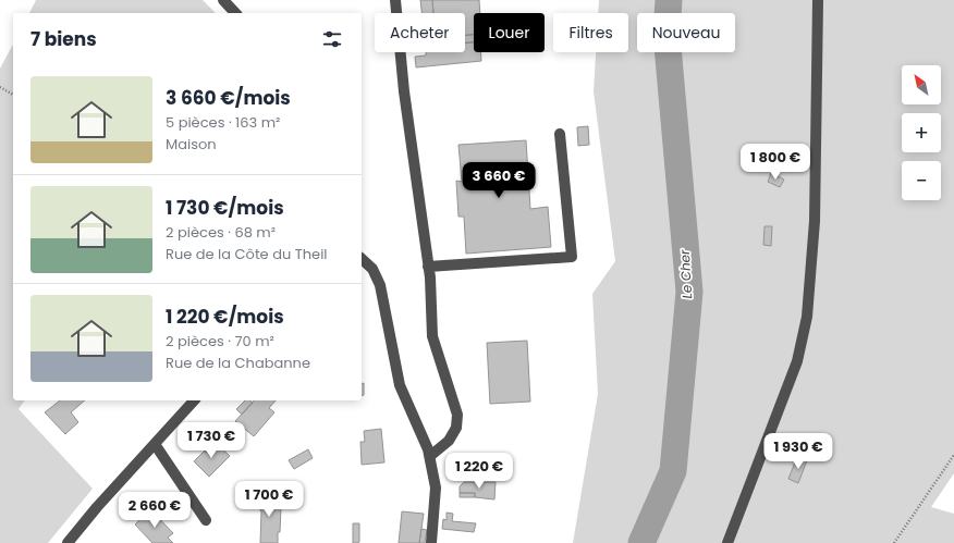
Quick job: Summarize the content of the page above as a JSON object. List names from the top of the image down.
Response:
{
  "water": ["Le Cher"],
  "north": "top left",
  "page": {
    "chip": [
      "Acheter",
      "Louer",
      "Filtres",
      "Nouveau"
    ],
    "heading": "7 biens",
    "map_buttons": ["+", "−"],
    "list": [
      {
        "name": "3 660 €/mois",
        "note": "5 pièces · 163 m² · Maison"
      },
      {
        "name": "1 730 €/mois",
        "note": "2 pièces · 68 m² · Rue de la Côte du Theil"
      },
      {
        "name": "1 220 €/mois",
        "note": "2 pièces · 70 m² · Rue de la Chabanne"
      }
    ],
    "price": [
      "1 800 €",
      "3 660 €",
      "1 730 €",
      "1 930 €",
      "1 220 €",
      "1 700 €",
      "2 660 €"
    ]
  }
}
